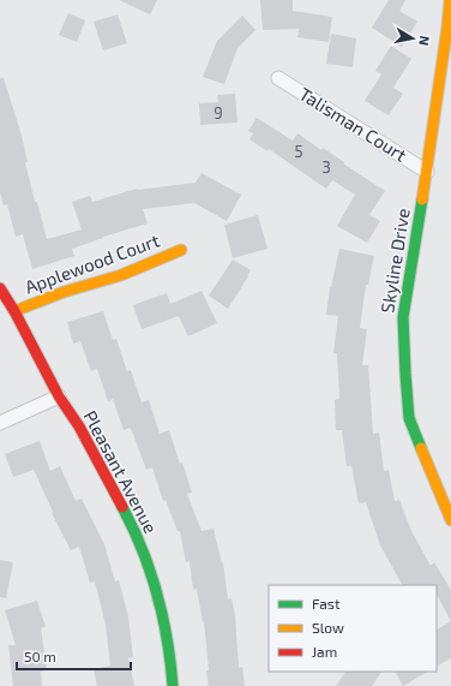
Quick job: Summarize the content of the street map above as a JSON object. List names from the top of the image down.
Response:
{
  "streets": {
    "street": [
      "Talisman Court",
      "Skyline Drive",
      "Applewood Court",
      "Pleasant Avenue"
    ]
  },
  "crossings": [
    ["Talisman Court", "Skyline Drive"],
    ["Applewood Court", "Pleasant Avenue"]
  ],
  "house_numbers": ["9", "5", "3"],
  "legend": ["Fast", "Slow", "Jam"],
  "scale_bar": "50 m",
  "north": "right"
}
